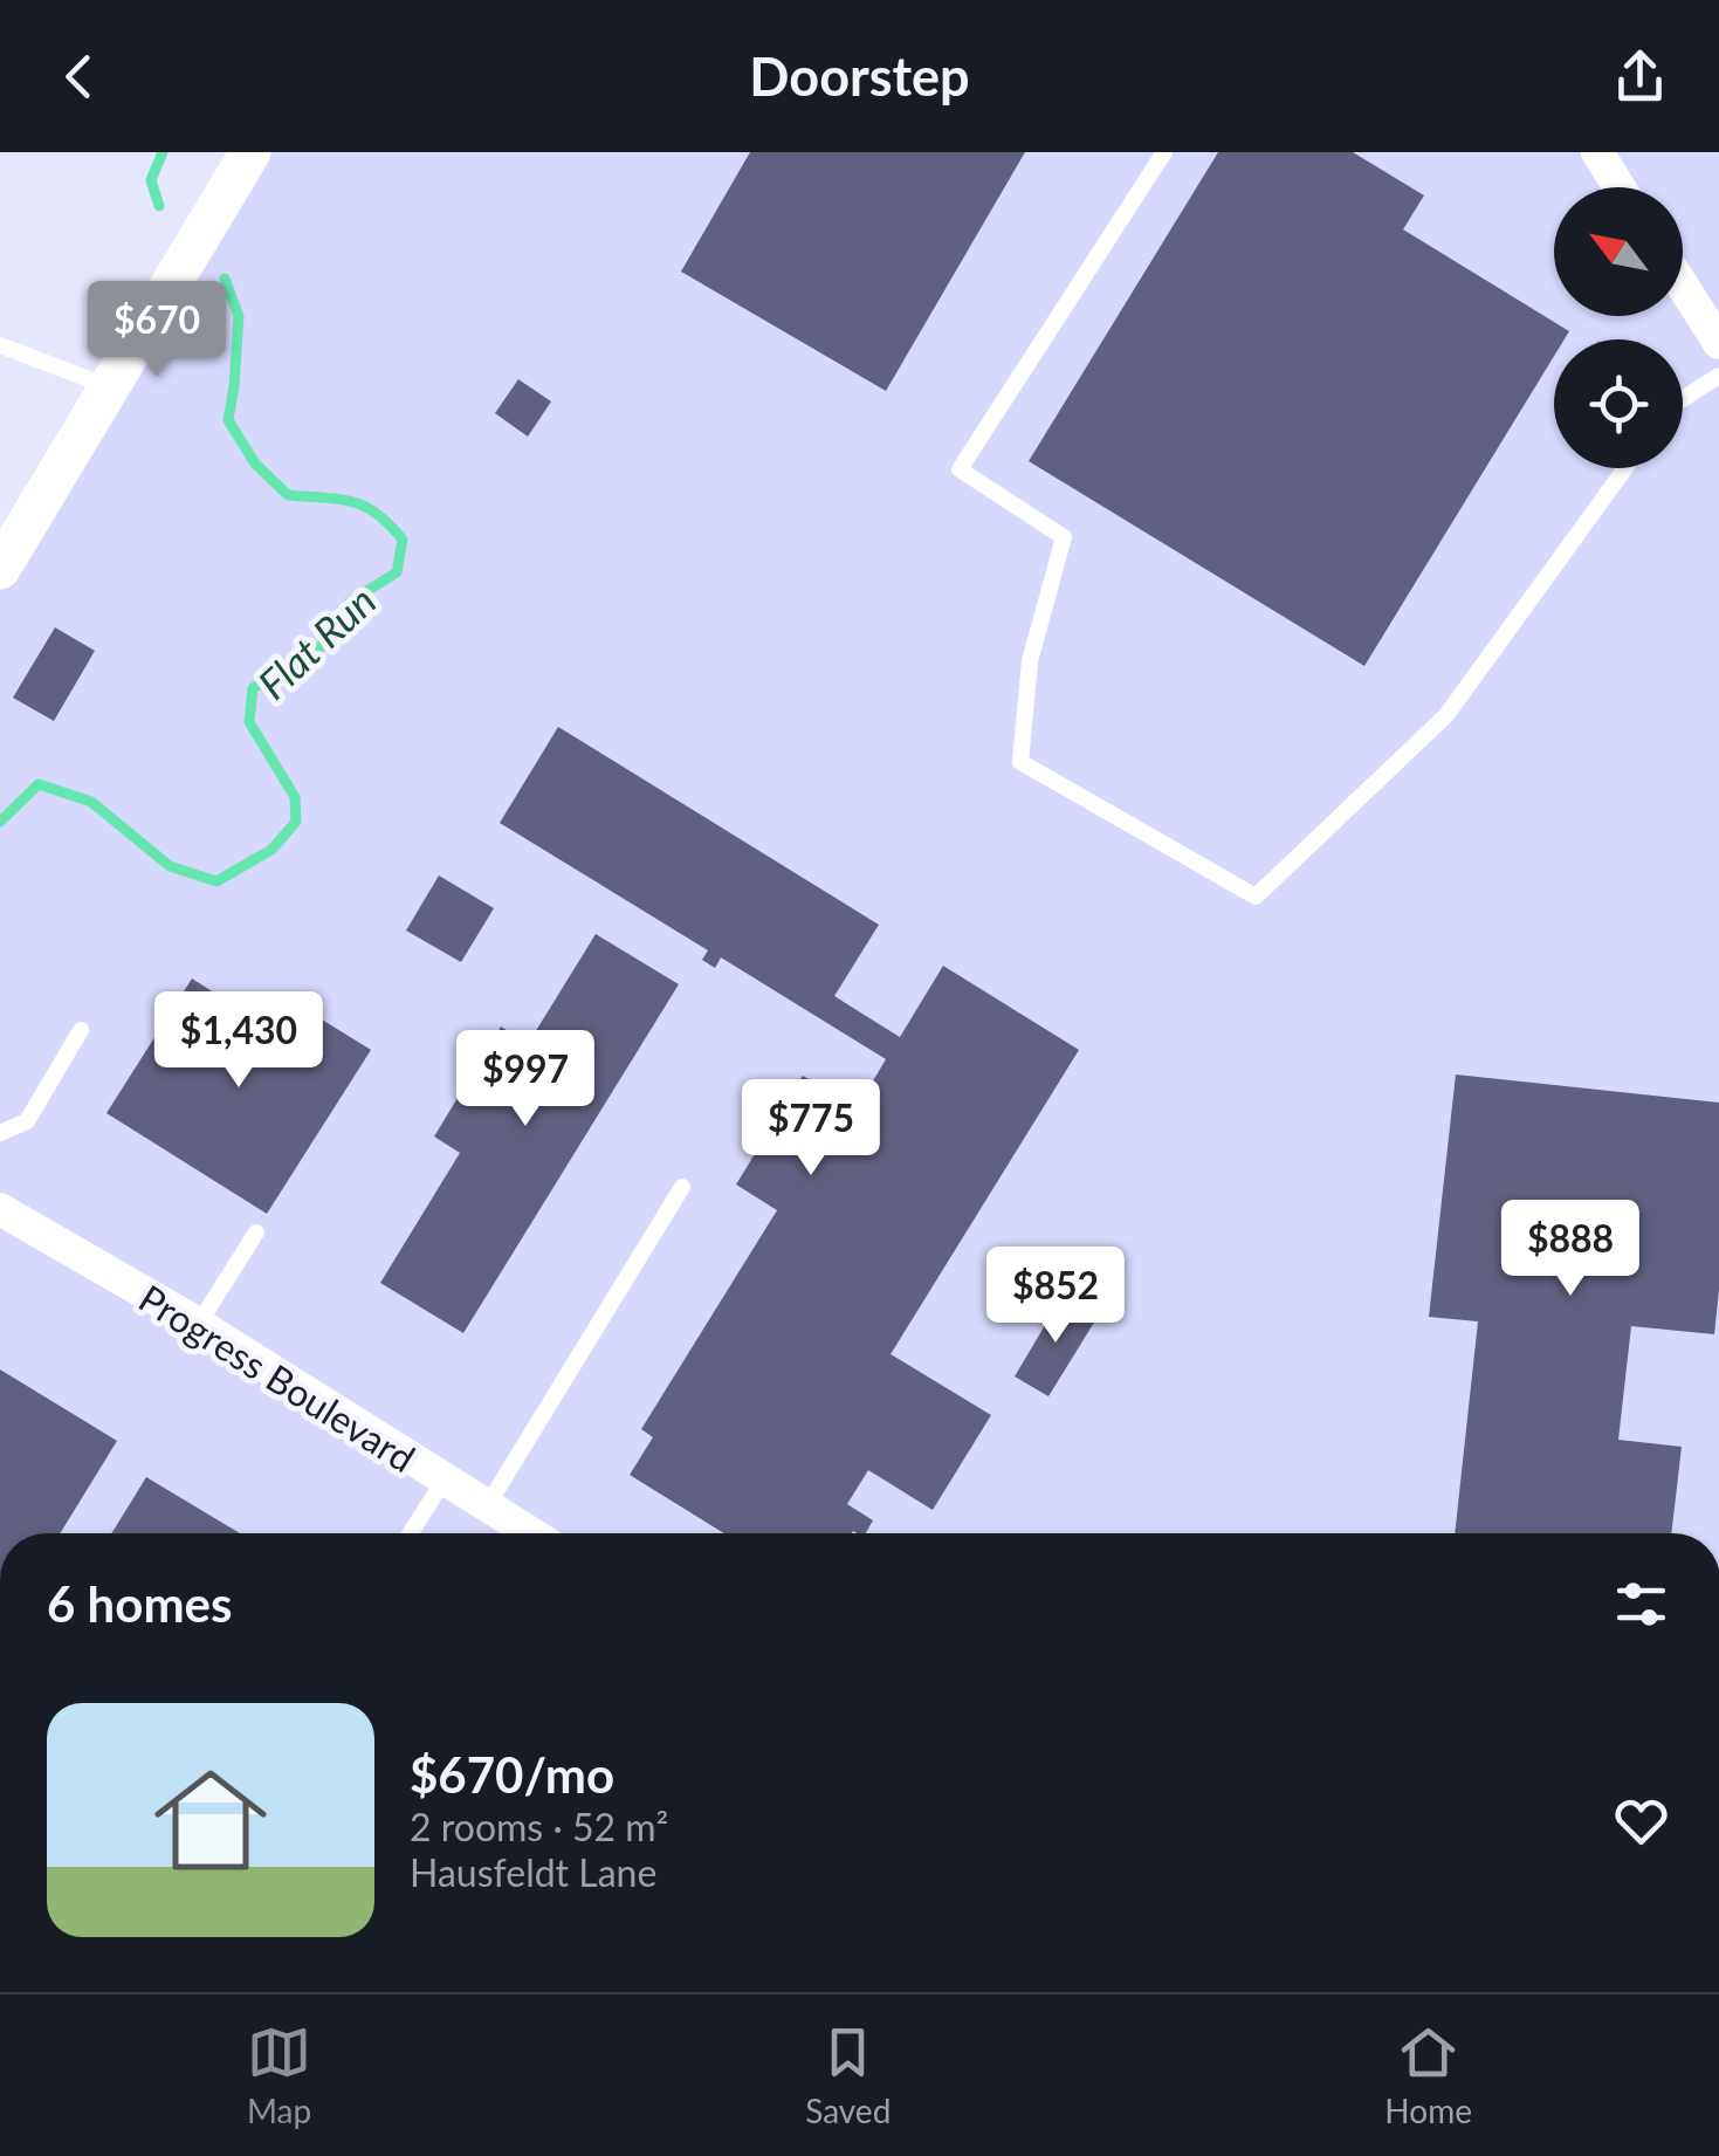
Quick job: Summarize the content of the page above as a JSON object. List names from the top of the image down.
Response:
{
  "streets": {
    "street": ["Progress Boulevard"]
  },
  "water": ["Flat Run"],
  "north": "top left",
  "page": {
    "header": "Doorstep",
    "price": [
      "$670",
      "$1,430",
      "$997",
      "$775",
      "$888",
      "$852"
    ],
    "heading": "6 homes",
    "list": [
      {
        "name": "$670/mo",
        "note": "2 rooms · 52 m² · Hausfeldt Lane"
      }
    ],
    "tabs": ["Map", "Saved", "Home"]
  }
}
